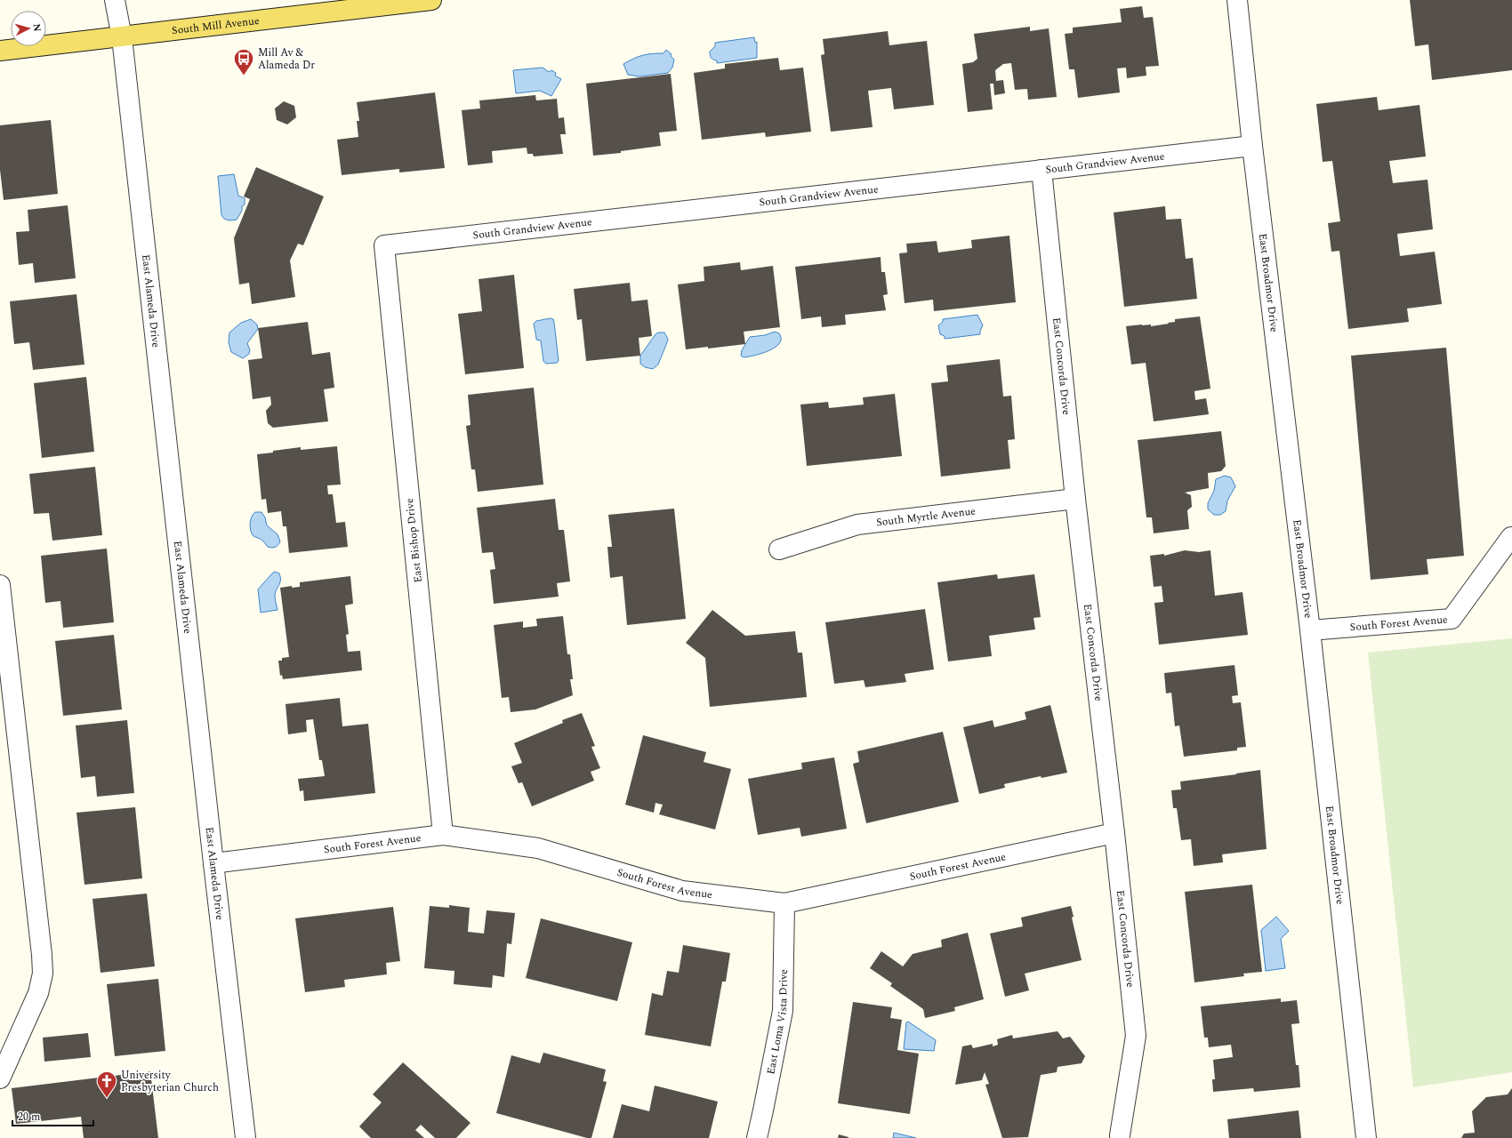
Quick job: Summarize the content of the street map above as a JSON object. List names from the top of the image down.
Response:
{
  "streets": {
    "main road": ["South Mill Avenue"],
    "street": [
      "South Grandview Avenue",
      "East Broadmor Drive",
      "East Alameda Drive",
      "East Concorda Drive",
      "South Myrtle Avenue",
      "East Bishop Drive",
      "South Forest Avenue",
      "East Loma Vista Drive"
    ]
  },
  "crossings": [
    ["South Mill Avenue", "East Alameda Drive"],
    ["South Grandview Avenue", "East Broadmor Drive"],
    ["South Grandview Avenue", "East Concorda Drive"],
    ["South Grandview Avenue", "East Bishop Drive"],
    ["East Broadmor Drive", "South Forest Avenue"],
    ["East Alameda Drive", "South Forest Avenue"],
    ["East Concorda Drive", "South Myrtle Avenue"],
    ["East Concorda Drive", "South Forest Avenue"],
    ["East Bishop Drive", "South Forest Avenue"],
    ["South Forest Avenue", "East Loma Vista Drive"]
  ],
  "places": {
    "bus stop": ["Mill Av & Alameda Dr"],
    "church": ["University Presbyterian Church"]
  },
  "scale_bar": "20 m",
  "north": "right"
}
